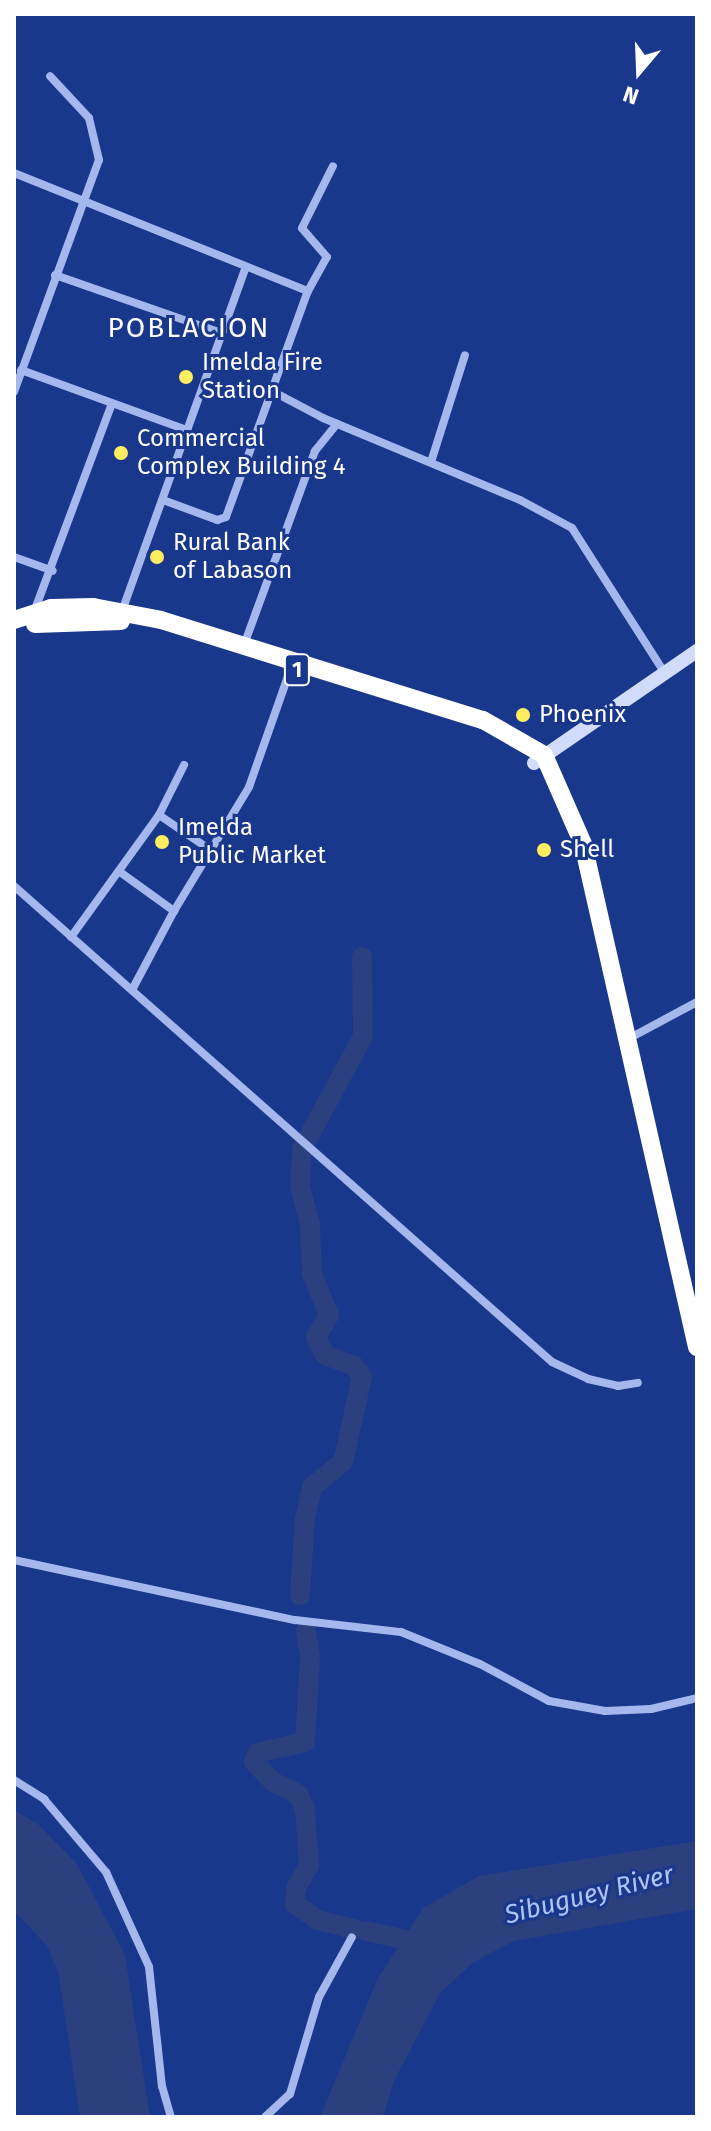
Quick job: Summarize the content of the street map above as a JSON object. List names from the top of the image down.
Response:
{
  "streets": {
    "highway": ["1"]
  },
  "districts": ["POBLACION"],
  "water": ["Sibuguey River"],
  "places": [
    "Imelda Fire Station",
    "Commercial Complex Building 4",
    "Rural Bank of Labason",
    "Phoenix",
    "Imelda Public Market",
    "Shell"
  ],
  "north": "bottom"
}
